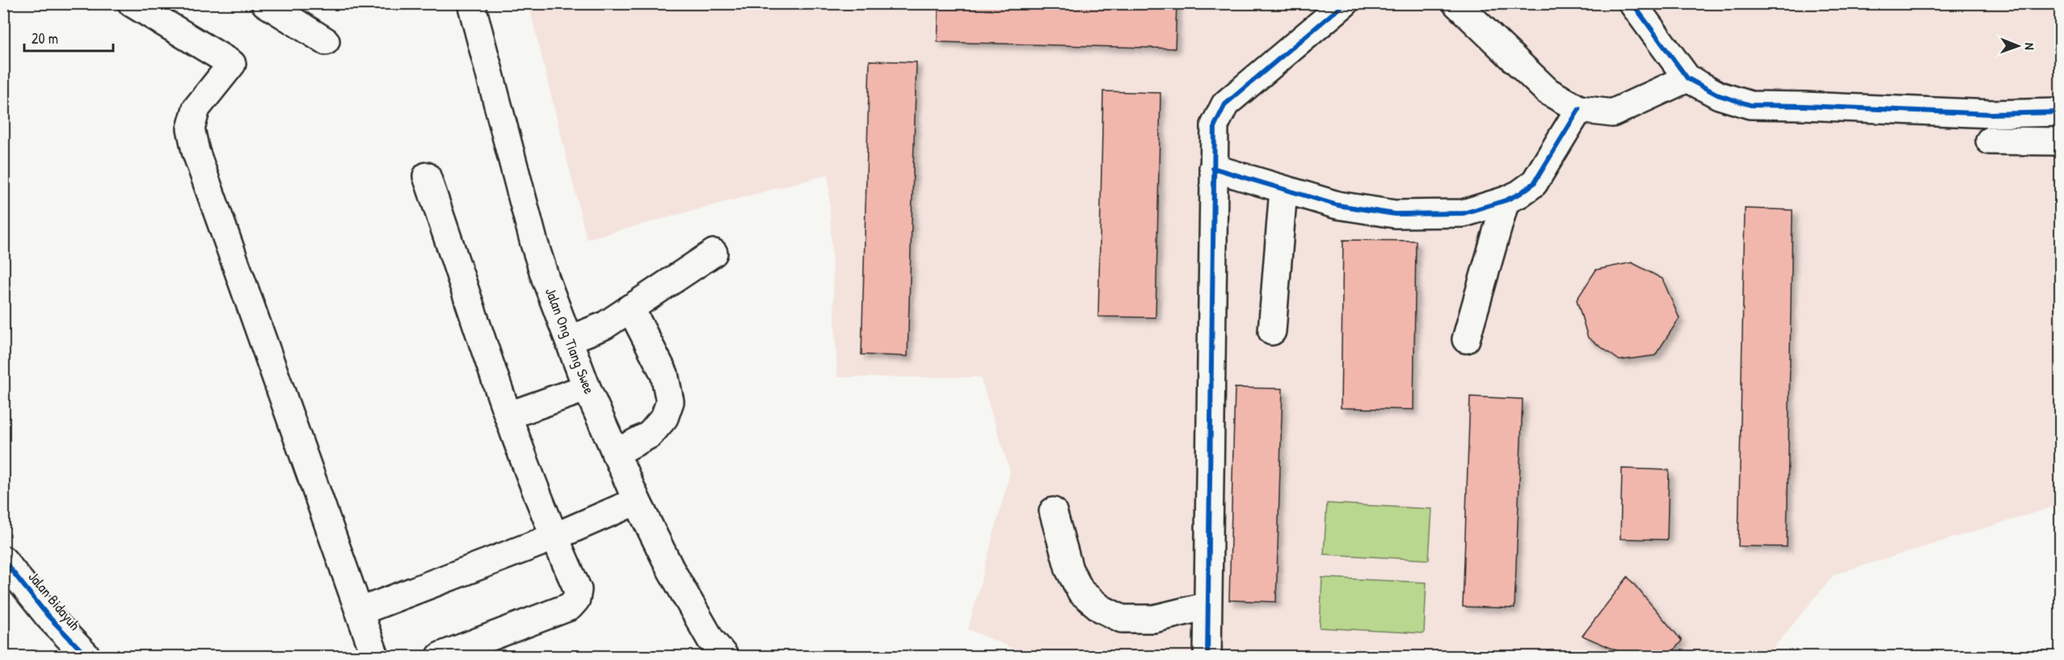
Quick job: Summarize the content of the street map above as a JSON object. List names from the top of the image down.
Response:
{
  "streets": {
    "street": ["Jalan Ong Tiang Swee", "Jalan Bidayuh"]
  },
  "scale_bar": "20 m",
  "north": "right"
}
